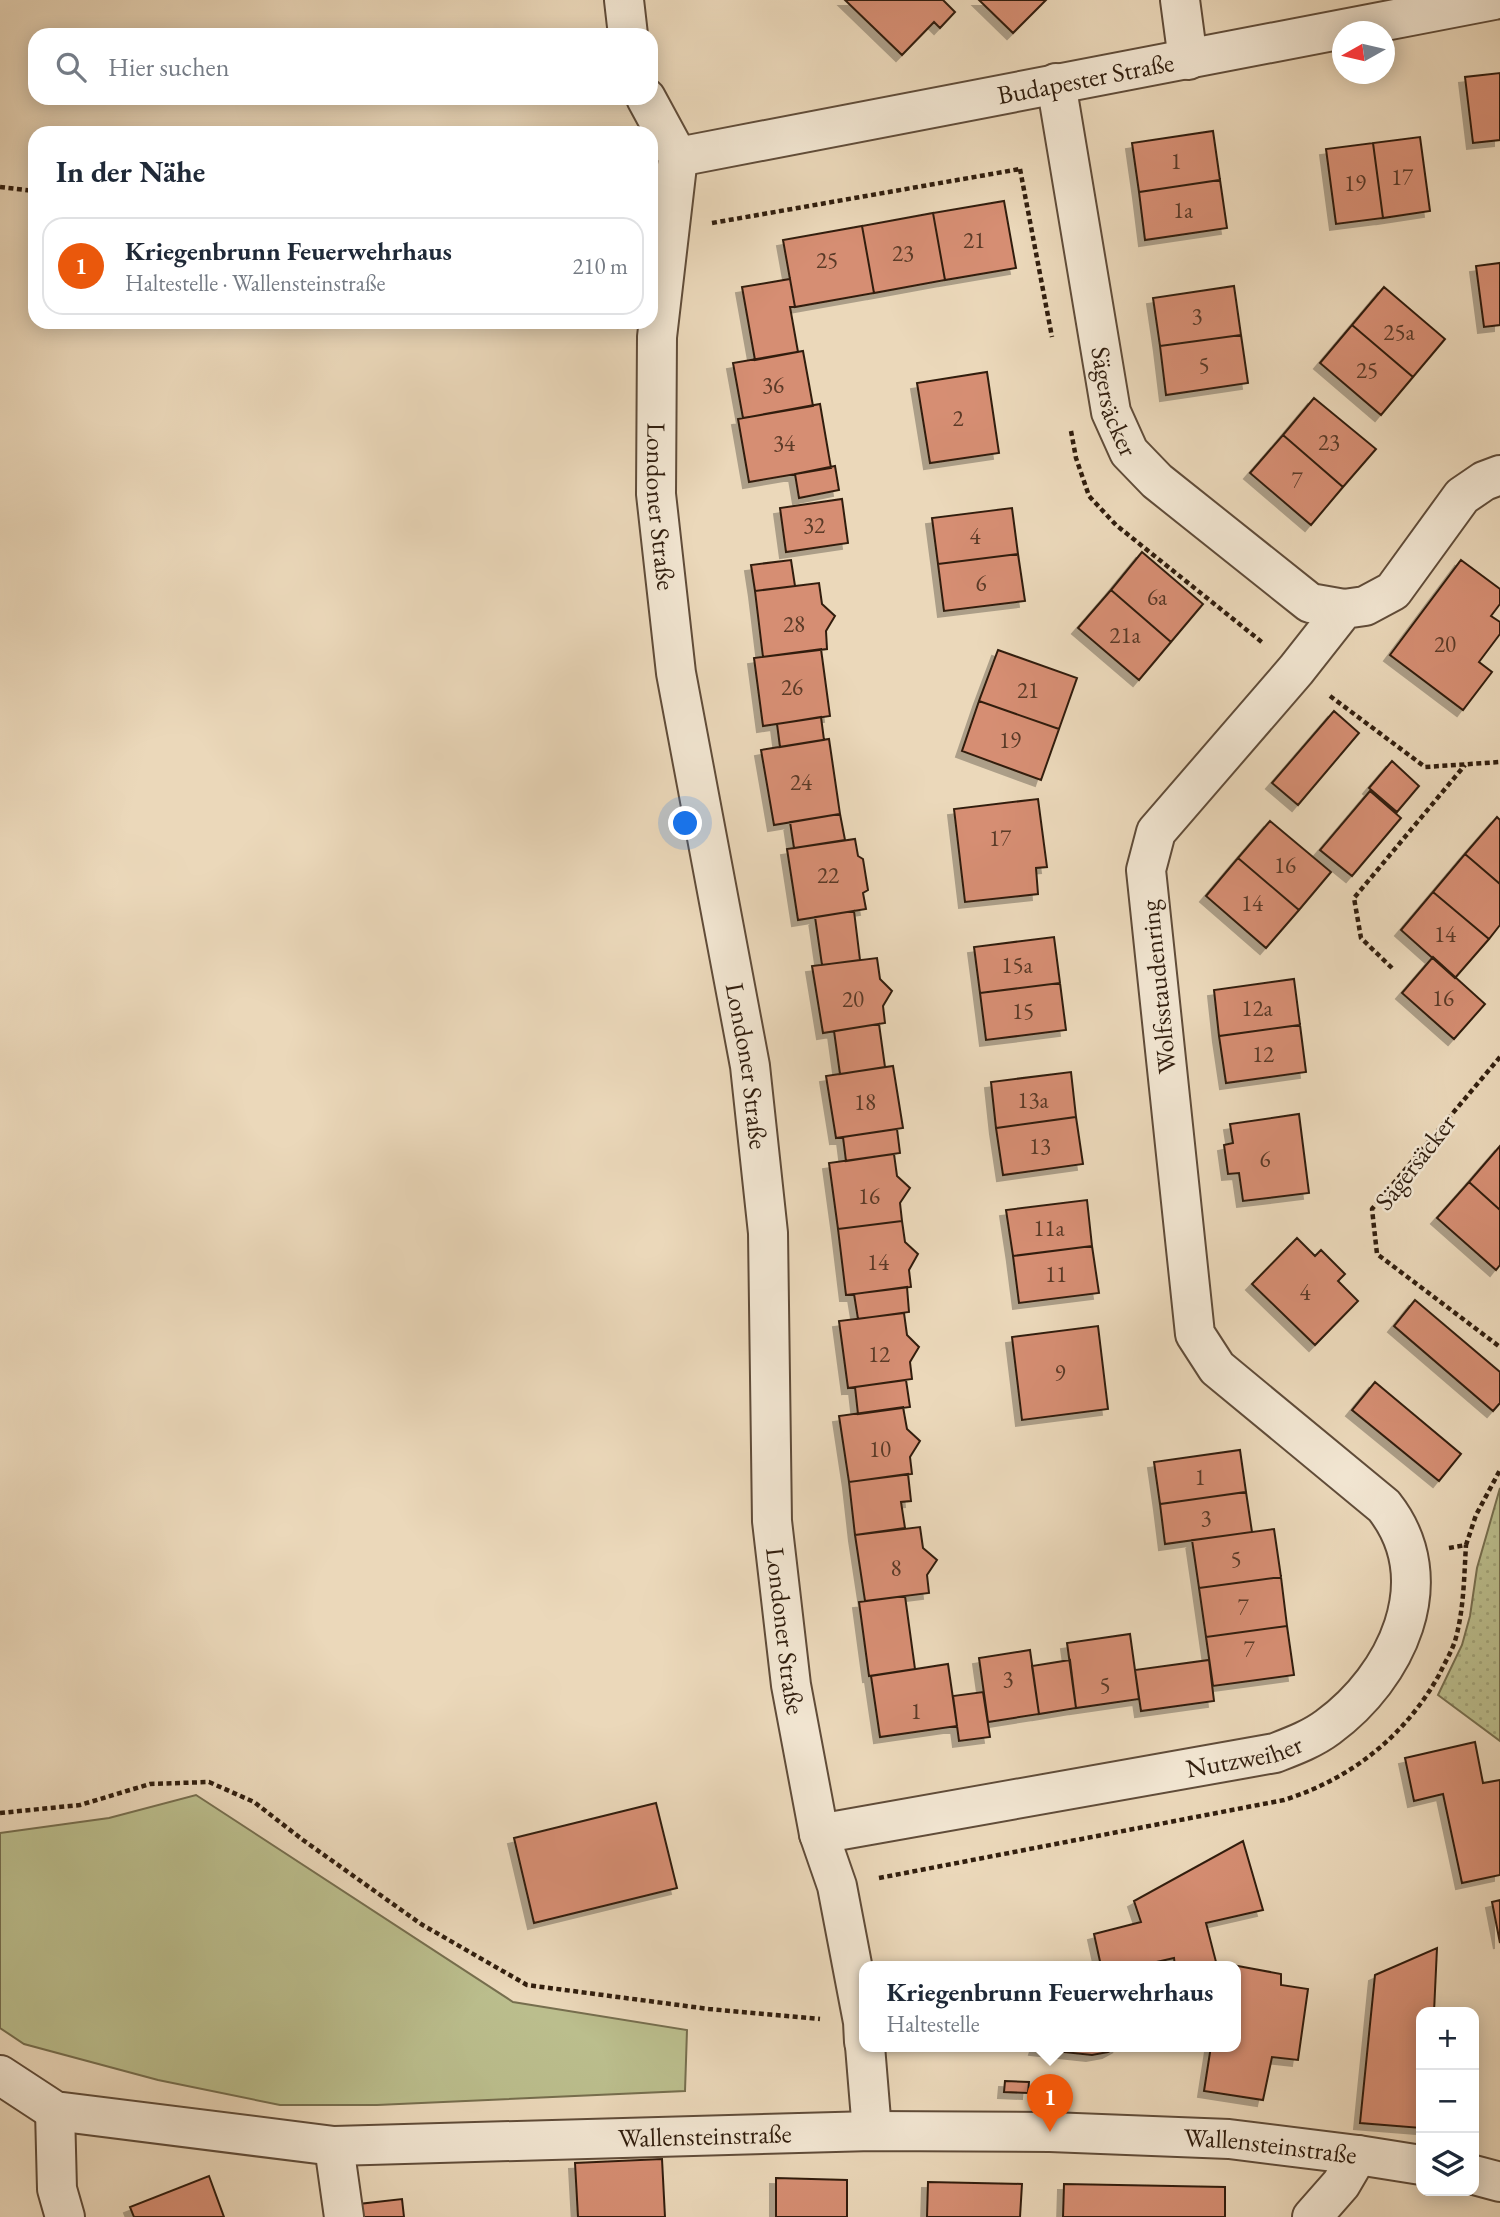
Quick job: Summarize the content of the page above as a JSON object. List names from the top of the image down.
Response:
{
  "streets": {
    "street": [
      "Budapester Straße",
      "Sägersäcker",
      "Londoner Straße",
      "Wolfsstaudenring",
      "Nutzweiher",
      "Wallensteinstraße"
    ]
  },
  "crossings": [
    ["Budapester Straße", "Sägersäcker"],
    ["Budapester Straße", "Londoner Straße"],
    ["Sägersäcker", "Wolfsstaudenring"],
    ["Londoner Straße", "Nutzweiher"],
    ["Londoner Straße", "Wallensteinstraße"],
    ["Wolfsstaudenring", "Nutzweiher"]
  ],
  "house_numbers": [
    "1",
    "17",
    "19",
    "1a",
    "21",
    "23",
    "25",
    "3",
    "25a",
    "5",
    "25",
    "36",
    "2",
    "23",
    "34",
    "7",
    "32",
    "4",
    "6",
    "6a",
    "28",
    "21a",
    "20",
    "26",
    "21",
    "19",
    "24",
    "17",
    "16",
    "22",
    "14",
    "14",
    "15a",
    "16",
    "20",
    "12a",
    "15",
    "12",
    "13a",
    "18",
    "13",
    "6",
    "16",
    "11a",
    "14",
    "11",
    "4",
    "12",
    "9",
    "10",
    "1",
    "3",
    "5",
    "8",
    "7",
    "7",
    "3",
    "5",
    "1"
  ],
  "north": "left",
  "page": {
    "search": "Hier suchen",
    "heading": "In der Nähe",
    "list": [
      {
        "mark": "1",
        "name": "Kriegenbrunn Feuerwehrhaus",
        "note": "Haltestelle · Wallensteinstraße",
        "value": "210 m"
      }
    ],
    "popup": ["Kriegenbrunn Feuerwehrhaus", "Haltestelle"],
    "map_buttons": ["+", "−"],
    "pins": "1"
  }
}
